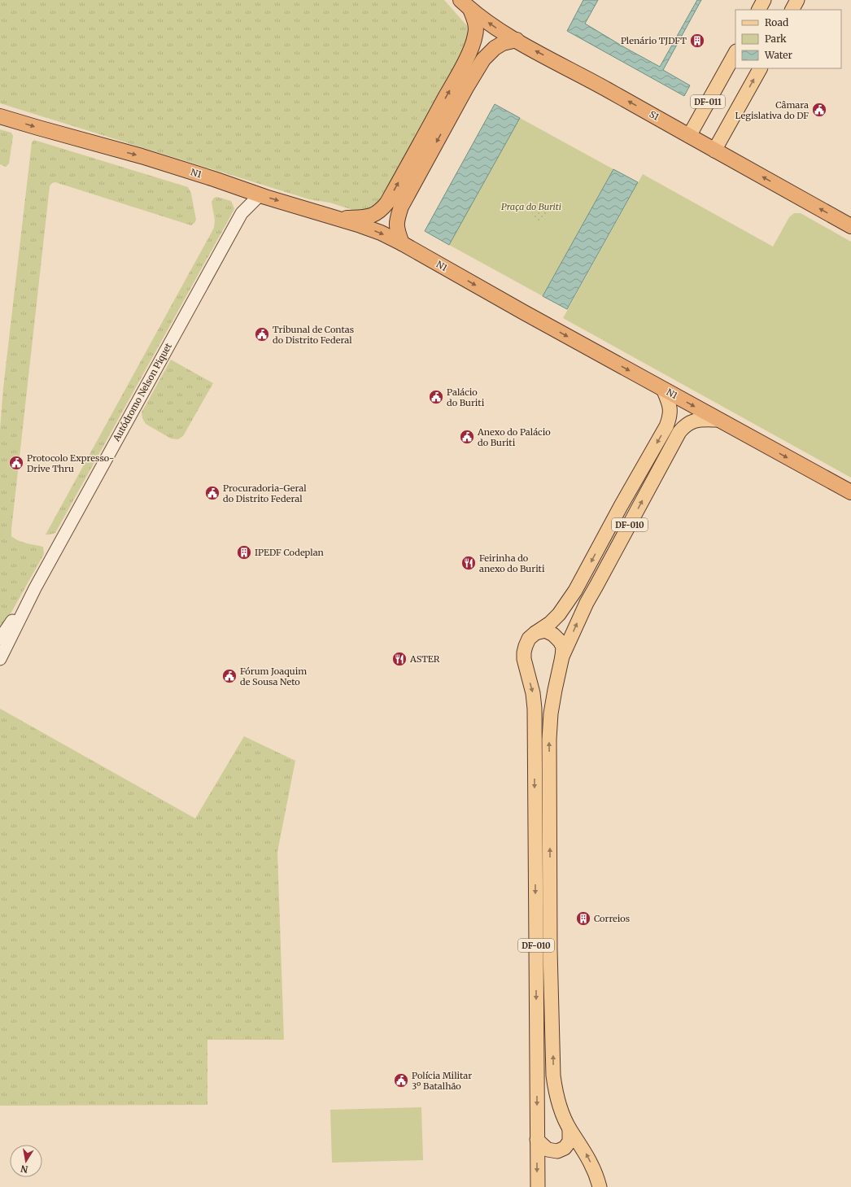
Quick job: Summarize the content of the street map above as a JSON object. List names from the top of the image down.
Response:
{
  "streets": {
    "highway": ["S1", "N1"],
    "main road": ["DF-011", "Autódromo Nelson Piquet", "DF-010"]
  },
  "crossings": [
    ["DF-011", "S1"],
    ["N1", "Autódromo Nelson Piquet"],
    ["N1", "DF-010"]
  ],
  "one_way": ["S1", "N1"],
  "parks": ["Praça do Buriti"],
  "places": {
    "building": ["Plenário TJDFT", "IPEDF Codeplan", "Correios"],
    "public building": [
      "Câmara Legislativa do DF",
      "Tribunal de Contas do Distrito Federal",
      "Palácio do Buriti",
      "Anexo do Palácio do Buriti",
      "Protocolo Expresso- Drive Thru",
      "Procuradoria-Geral do Distrito Federal",
      "Fórum Joaquim de Sousa Neto",
      "Polícia Militar 3º Batalhão"
    ],
    "restaurant": ["Feirinha do anexo do Buriti", "ASTER"]
  },
  "legend": ["Road", "Park", "Water"],
  "north": "bottom"
}
